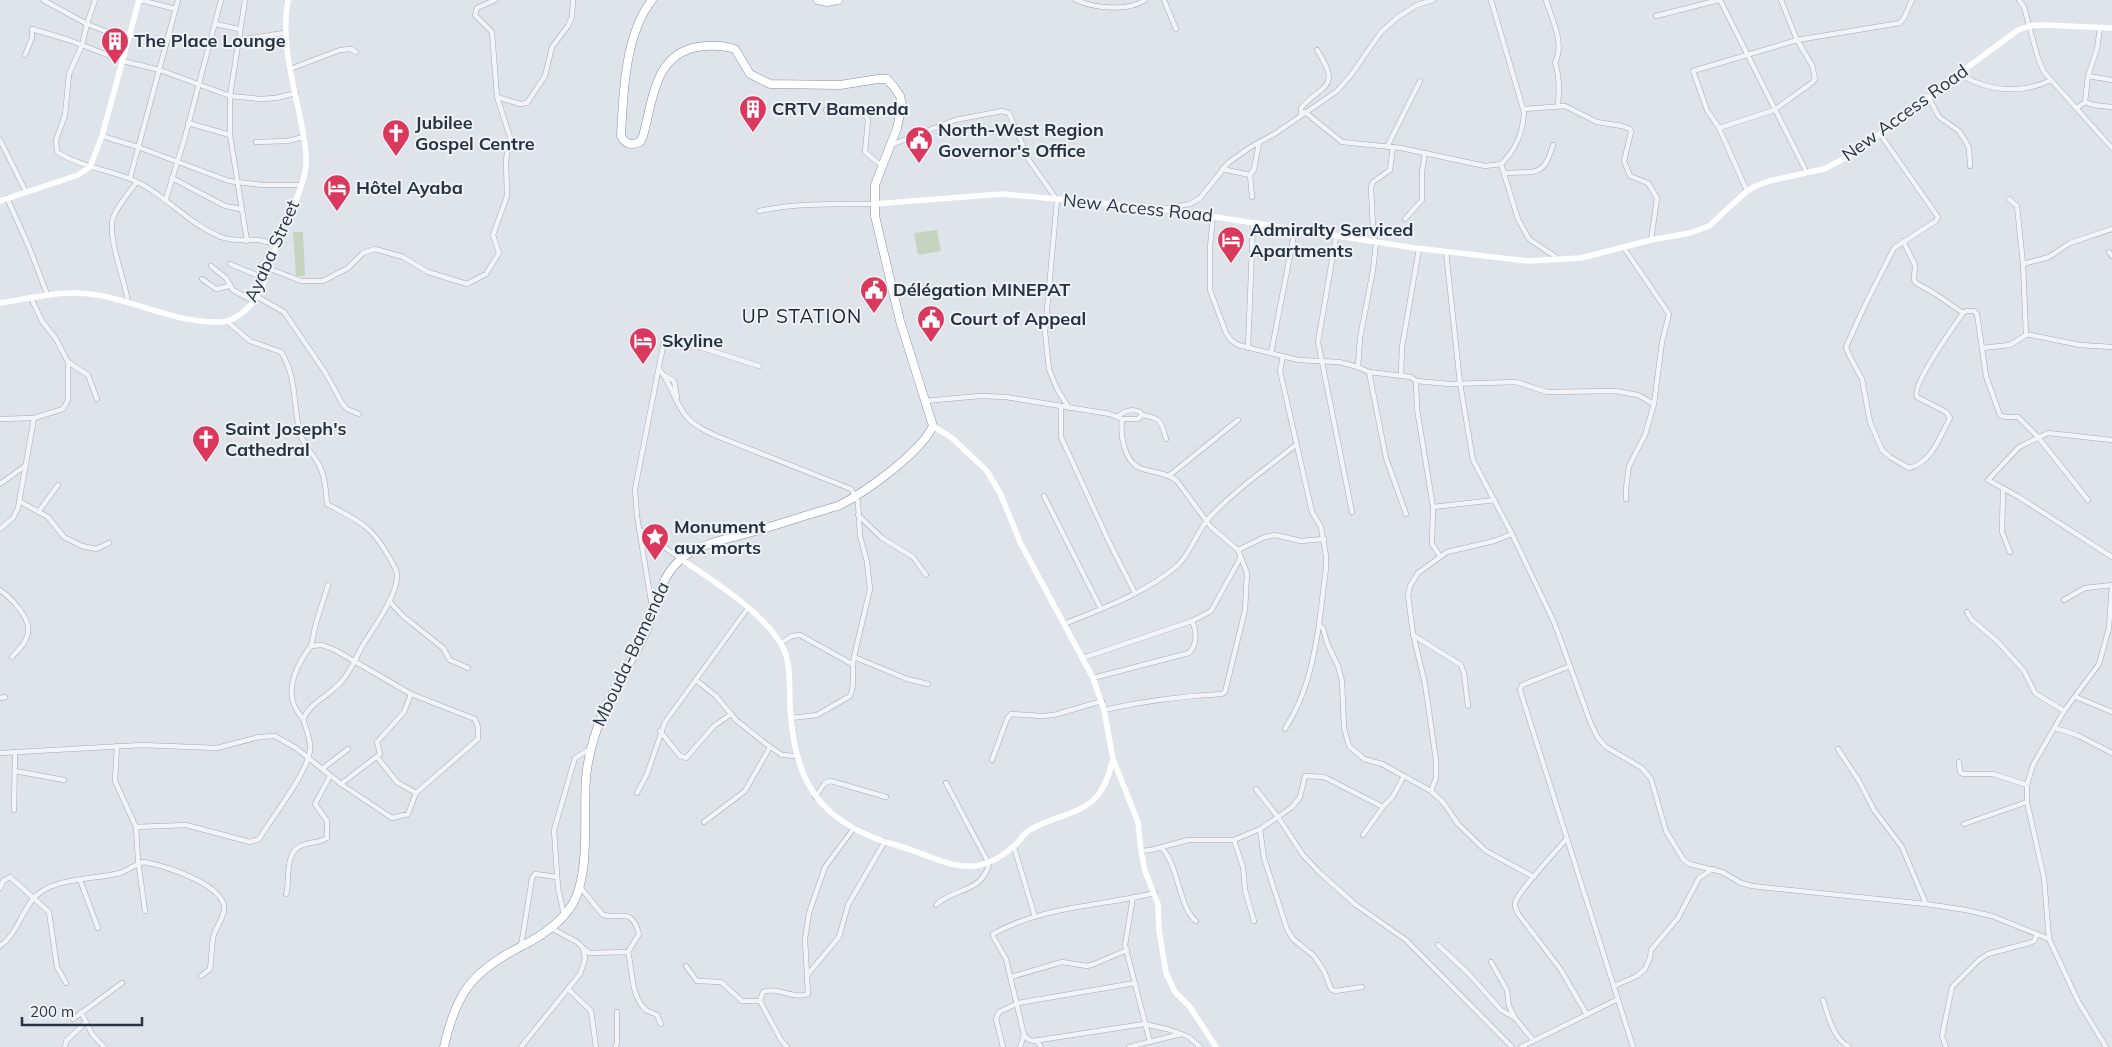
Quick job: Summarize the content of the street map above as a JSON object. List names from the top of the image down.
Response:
{
  "streets": {
    "highway": ["Mbouda-Bamenda"],
    "main road": ["New Access Road", "Ayaba Street"]
  },
  "districts": ["UP STATION"],
  "places": {
    "building": ["The Place Lounge", "CRTV Bamenda"],
    "church": ["Jubilee Gospel Centre", "Saint Joseph's Cathedral"],
    "public building": ["North-West Region Governor's Office", "Délégation MINEPAT", "Court of Appeal"],
    "hotel": ["Hôtel Ayaba", "Admiralty Serviced Apartments", "Skyline"],
    "place": ["Monument aux morts"]
  },
  "scale_bar": "200 m"
}
